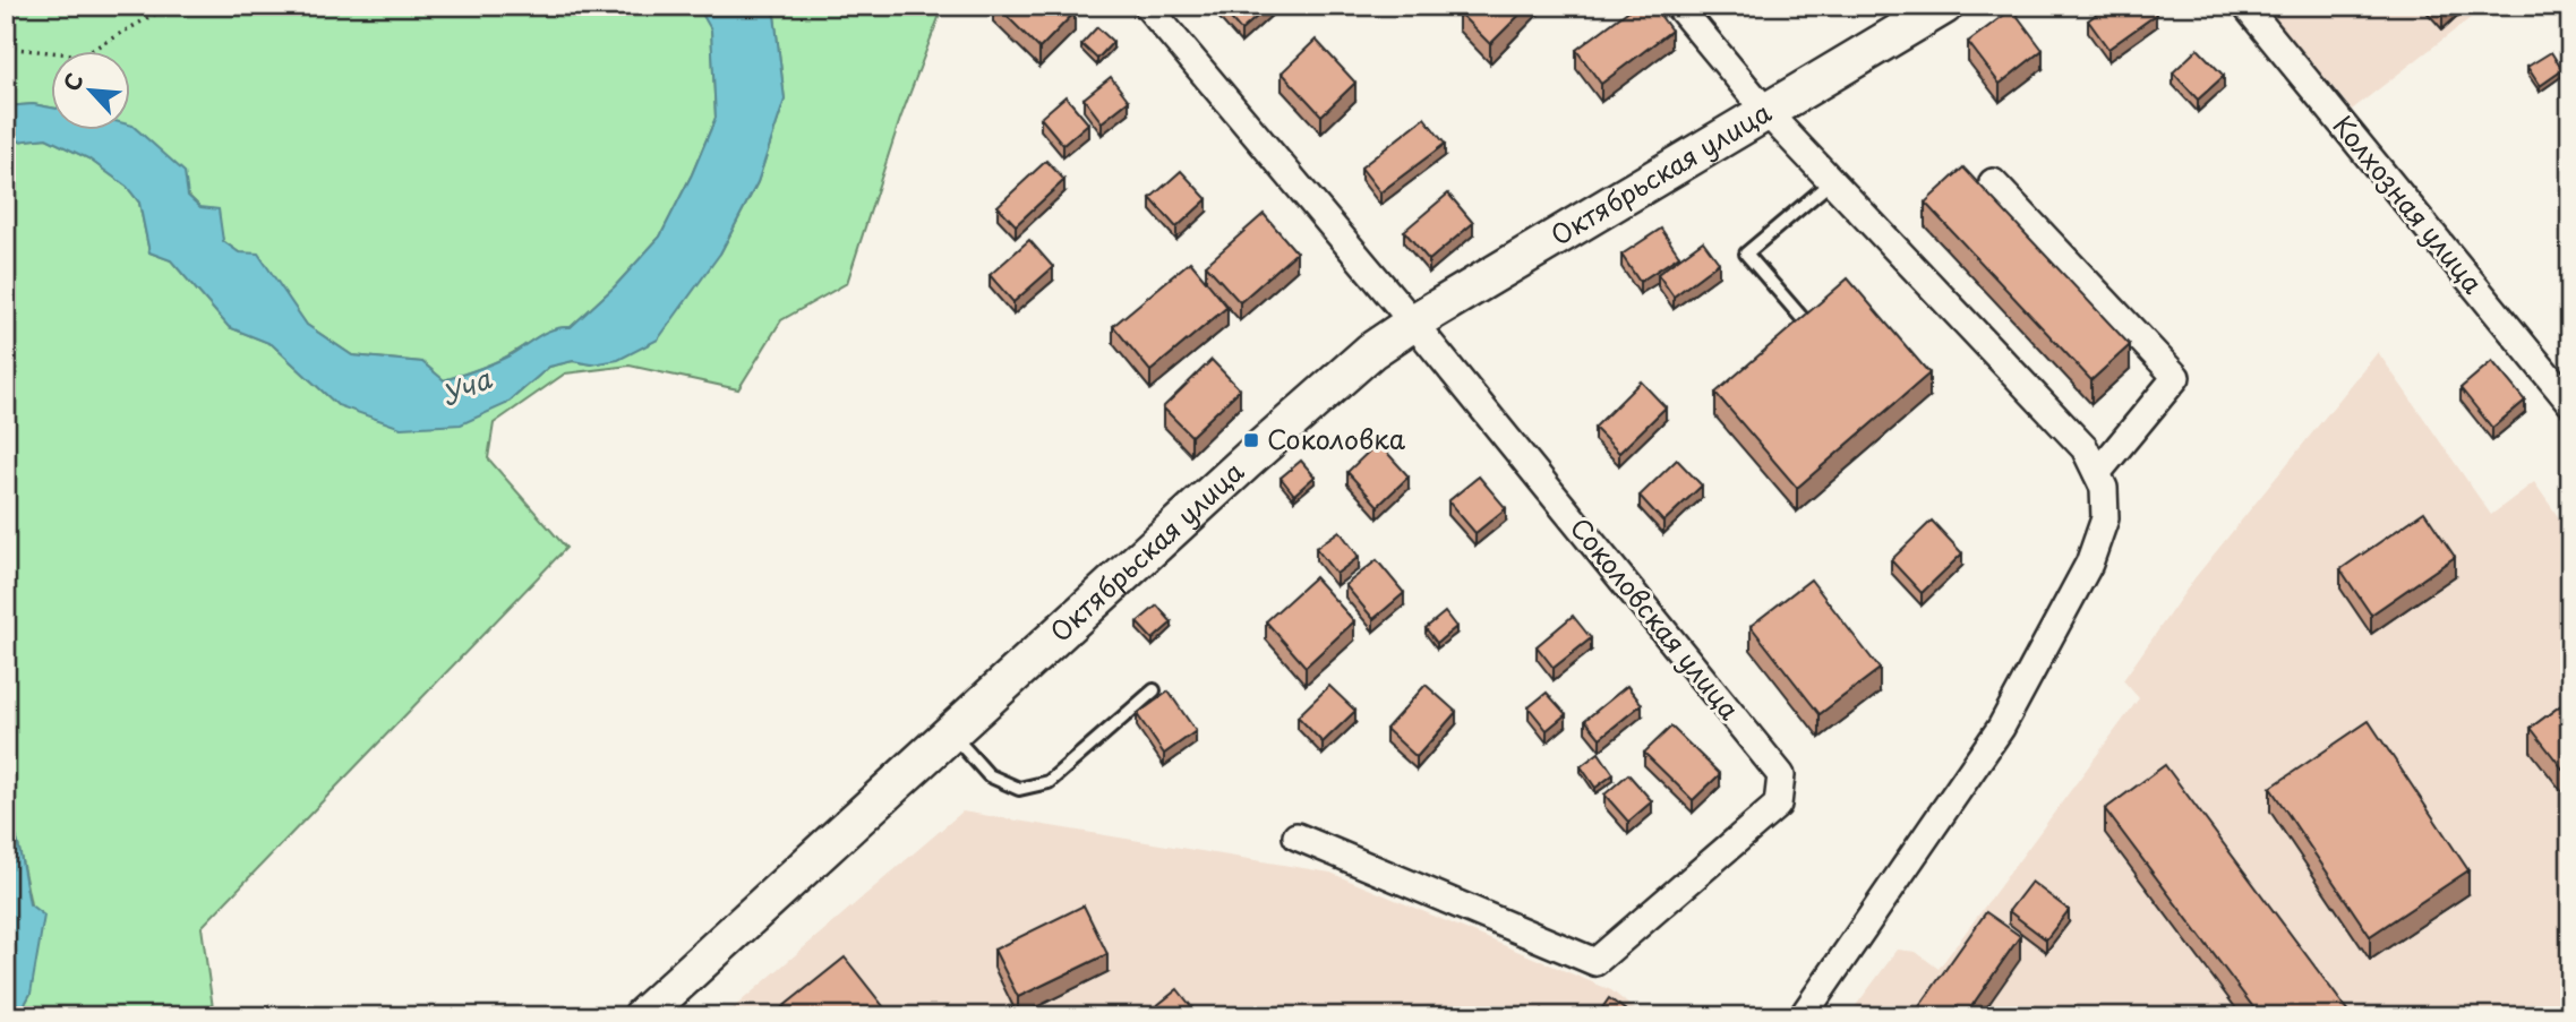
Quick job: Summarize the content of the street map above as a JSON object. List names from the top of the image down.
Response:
{
  "streets": {
    "street": ["Октябрьская улица", "Колхозная улица", "Соколовская улица"]
  },
  "crossings": [
    ["Октябрьская улица", "Соколовская улица"]
  ],
  "water": ["Уча"],
  "places": {
    "transit": ["Соколовка"]
  },
  "north": "top left"
}
